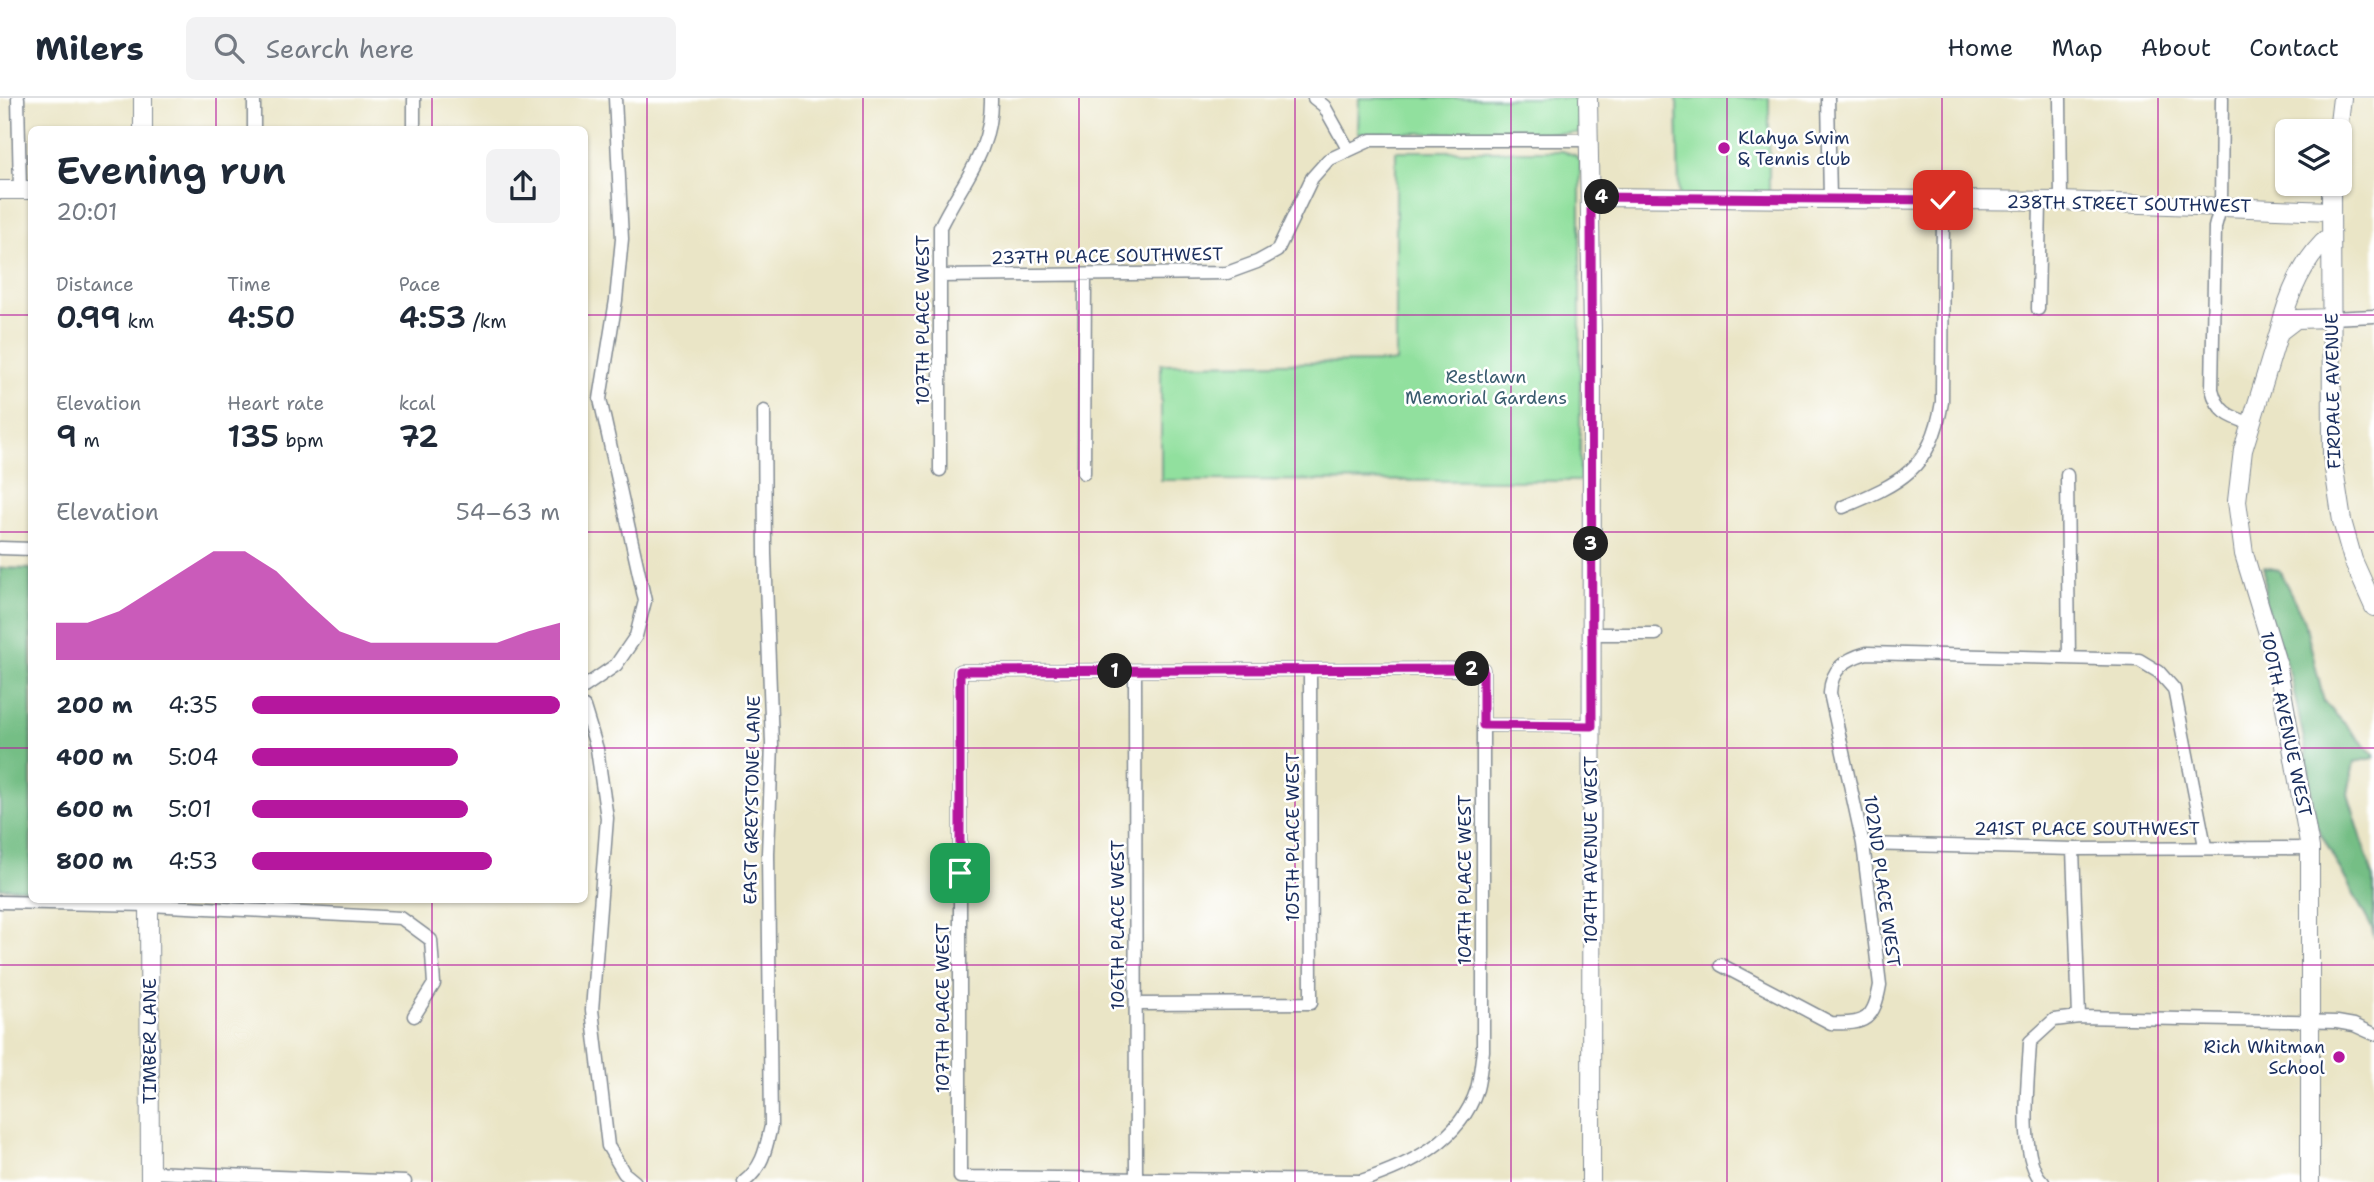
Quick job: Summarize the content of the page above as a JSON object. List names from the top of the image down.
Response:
{
  "streets": {
    "street": [
      "238TH STREET SOUTHWEST",
      "237TH PLACE SOUTHWEST",
      "107TH PLACE WEST",
      "FIRDALE AVENUE",
      "100TH AVENUE WEST",
      "EAST GREYSTONE LANE",
      "241ST PLACE SOUTHWEST",
      "105TH PLACE WEST",
      "104TH AVENUE WEST",
      "104TH PLACE WEST",
      "102ND PLACE WEST",
      "106TH PLACE WEST",
      "TIMBER LANE"
    ]
  },
  "crossings": [
    ["238TH STREET SOUTHWEST", "FIRDALE AVENUE"],
    ["238TH STREET SOUTHWEST", "104TH AVENUE WEST"],
    ["237TH PLACE SOUTHWEST", "107TH PLACE WEST"],
    ["237TH PLACE SOUTHWEST", "104TH AVENUE WEST"],
    ["107TH PLACE WEST", "104TH PLACE WEST"],
    ["107TH PLACE WEST", "106TH PLACE WEST"],
    ["FIRDALE AVENUE", "100TH AVENUE WEST"],
    ["100TH AVENUE WEST", "241ST PLACE SOUTHWEST"],
    ["241ST PLACE SOUTHWEST", "102ND PLACE WEST"],
    ["105TH PLACE WEST", "104TH PLACE WEST"],
    ["105TH PLACE WEST", "106TH PLACE WEST"],
    ["104TH PLACE WEST", "106TH PLACE WEST"]
  ],
  "parks": ["Restlawn Memorial Gardens"],
  "places": ["Klahya Swim & Tennis club", "Rich Whitman School"],
  "page": {
    "header": "Milers",
    "search": "Search here",
    "nav": [
      "Home",
      "Map",
      "About",
      "Contact"
    ],
    "heading": ["Evening run", "20:01"],
    "pins": [
      "4",
      "3",
      "2",
      "1"
    ],
    "stats": [
      ["Distance", "0.99 km"],
      ["Time", "4:50"],
      ["Pace", "4:53 /km"],
      ["Elevation", "9 m"],
      ["Heart rate", "135 bpm"],
      ["kcal", "72"]
    ],
    "chart": ["Elevation", "54–63 m"],
    "list": [
      {
        "name": "200 m",
        "note": "4:35"
      },
      {
        "name": "400 m",
        "note": "5:04"
      },
      {
        "name": "600 m",
        "note": "5:01"
      },
      {
        "name": "800 m",
        "note": "4:53"
      }
    ]
  }
}
